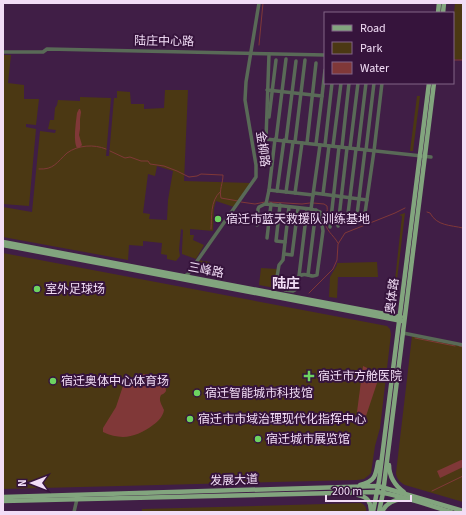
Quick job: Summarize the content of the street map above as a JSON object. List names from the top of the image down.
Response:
{
  "streets": {
    "main road": ["三峰路", "奥体路", "发展大道"],
    "street": ["陆庄中心路", "金柳路"]
  },
  "crossings": [
    ["陆庄中心路", "金柳路"],
    ["金柳路", "三峰路"],
    ["三峰路", "奥体路"],
    ["奥体路", "发展大道"]
  ],
  "districts": ["陆庄"],
  "places": {
    "other": [
      "宿迁市蓝天救援队训练基地",
      "室外足球场",
      "宿迁奥体中心体育场",
      "宿迁智能城市科技馆",
      "宿迁市市域治理现代化指挥中心",
      "宿迁城市展览馆"
    ],
    "health": ["宿迁市方舱医院"]
  },
  "legend": ["Road", "Park", "Water"],
  "scale_bar": "200 m",
  "north": "left"
}
